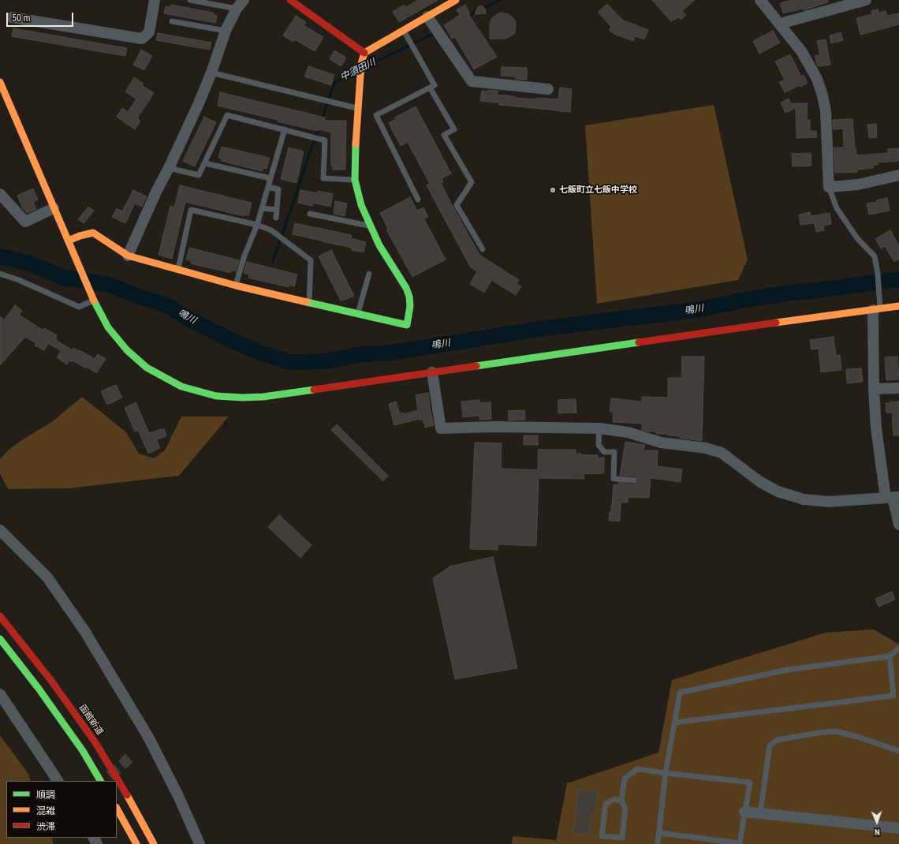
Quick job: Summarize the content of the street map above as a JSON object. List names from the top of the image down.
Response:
{
  "streets": {
    "main road": ["函館新道"]
  },
  "water": ["中須田川", "鳴川"],
  "places": ["七飯町立七飯中学校"],
  "legend": ["順調", "混雑", "渋滞"],
  "scale_bar": "50 m",
  "north": "bottom"
}
